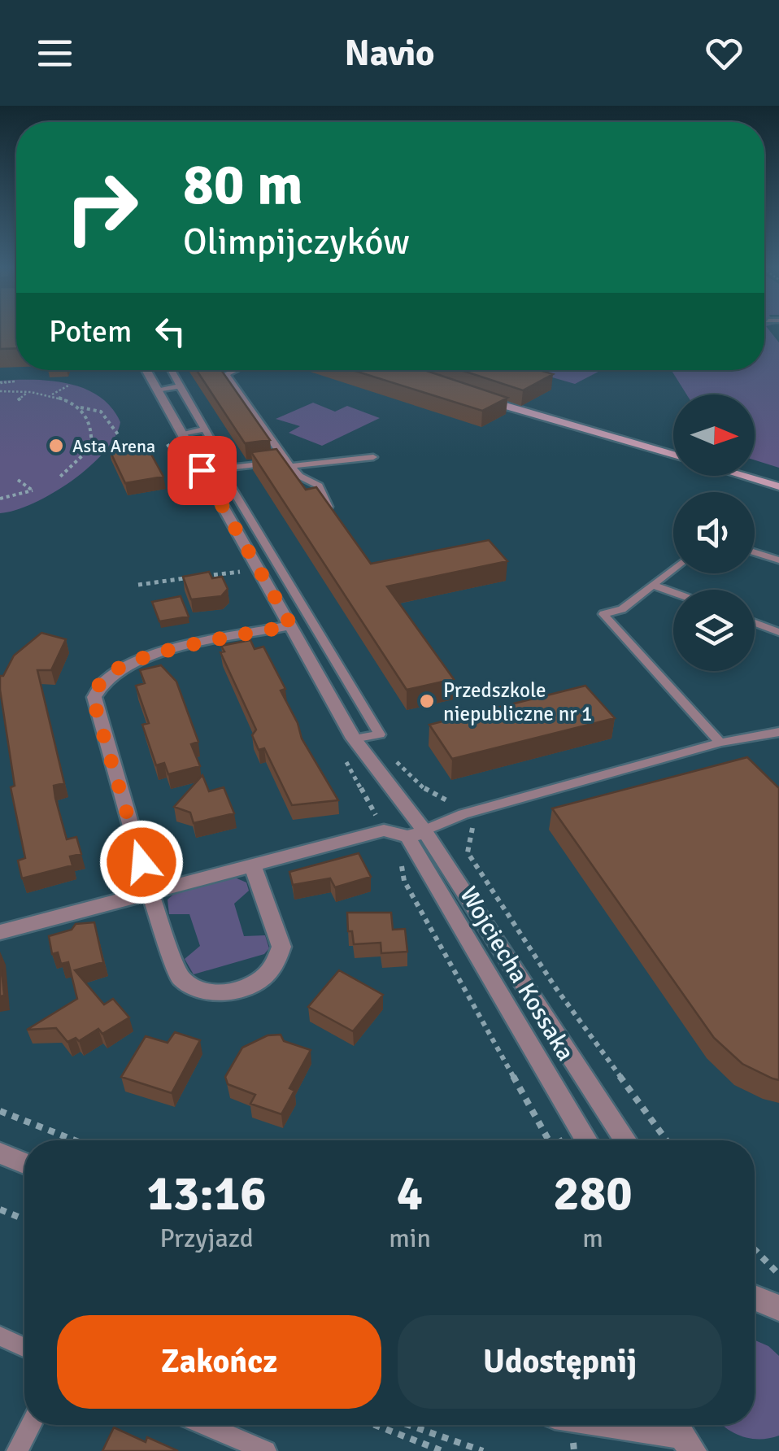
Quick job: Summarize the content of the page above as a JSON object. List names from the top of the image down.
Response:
{
  "streets": {
    "street": ["Wojciecha Kossaka"]
  },
  "places": ["Asta Arena", "Przedszkole niepubliczne nr 1"],
  "north": "right",
  "page": {
    "header": "Navio",
    "turn": ["80 m", "Olimpijczyków"],
    "then": "Potem",
    "eta": [
      "13:16",
      "Przyjazd",
      "4",
      "min",
      "280",
      "m"
    ],
    "buttons": ["Zakończ", "Udostępnij"]
  }
}
